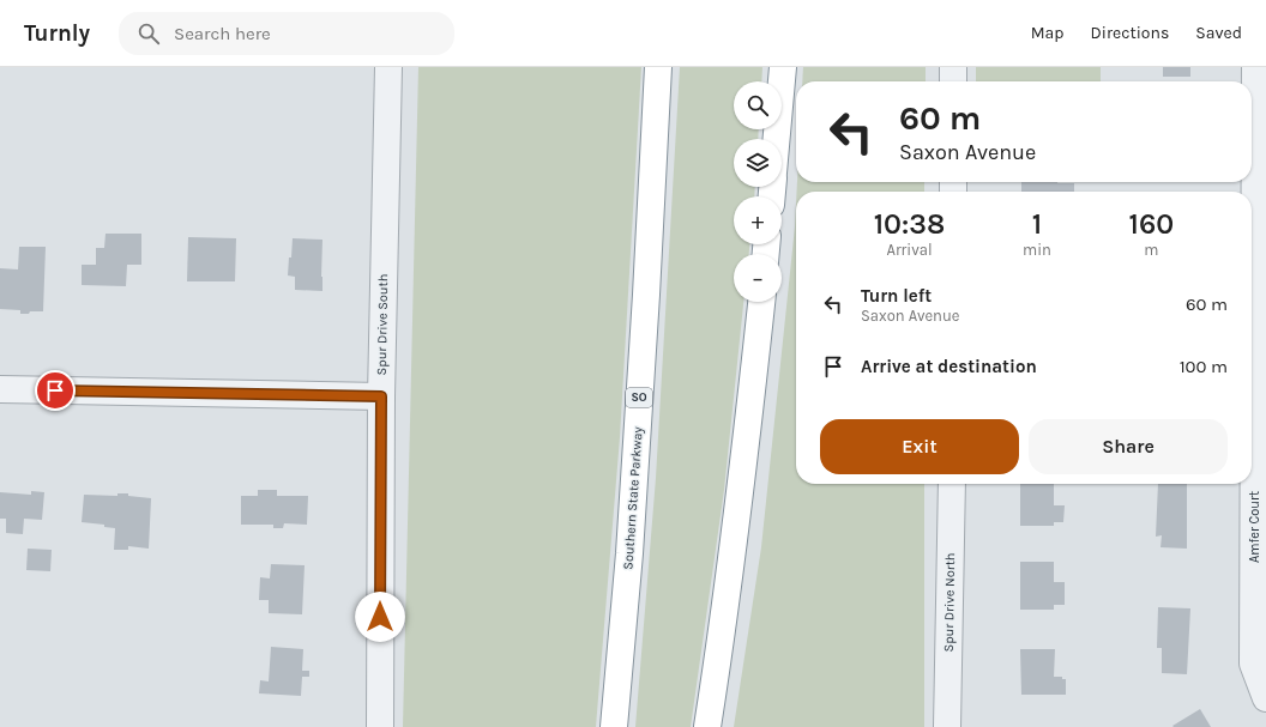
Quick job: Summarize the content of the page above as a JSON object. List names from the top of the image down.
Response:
{
  "streets": {
    "highway": ["SO", "Southern State Parkway"],
    "street": ["Spur Drive South", "Amfer Court", "Spur Drive North"]
  },
  "page": {
    "header": "Turnly",
    "search": "Search here",
    "nav": ["Map", "Directions", "Saved"],
    "map_buttons": ["+", "−"],
    "turn": ["60 m", "Saxon Avenue"],
    "eta": [
      "10:38",
      "Arrival",
      "1",
      "min",
      "160",
      "m"
    ],
    "list": [
      {
        "name": "Turn left",
        "note": "Saxon Avenue",
        "value": "60 m"
      },
      {
        "name": "Arrive at destination",
        "value": "100 m"
      }
    ],
    "buttons": ["Exit", "Share"]
  }
}
